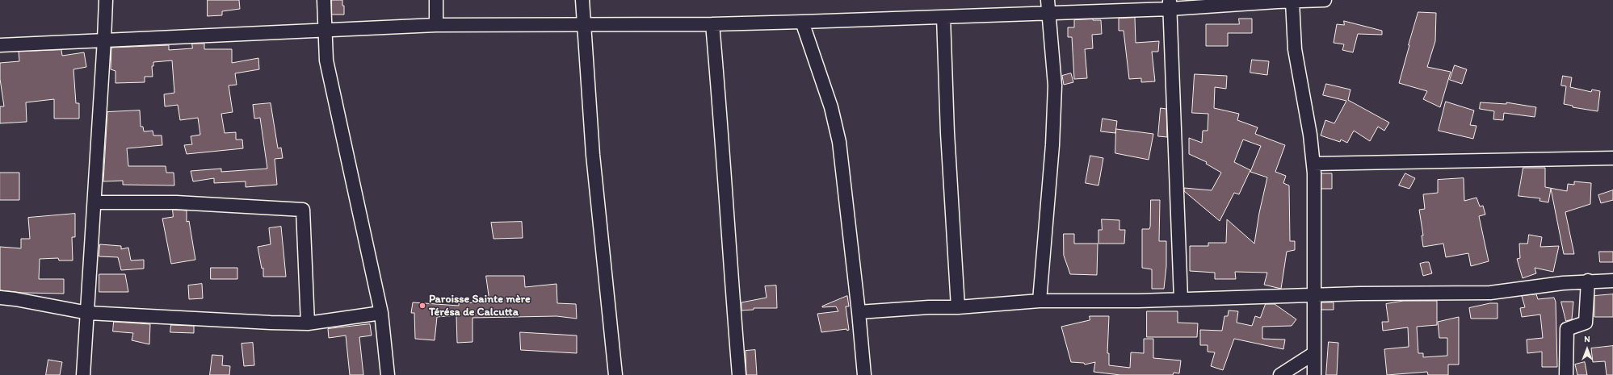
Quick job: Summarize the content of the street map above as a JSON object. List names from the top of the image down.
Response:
{
  "places": ["Paroisse Sainte mère Térésa de Calcutta"],
  "north": "top"
}
